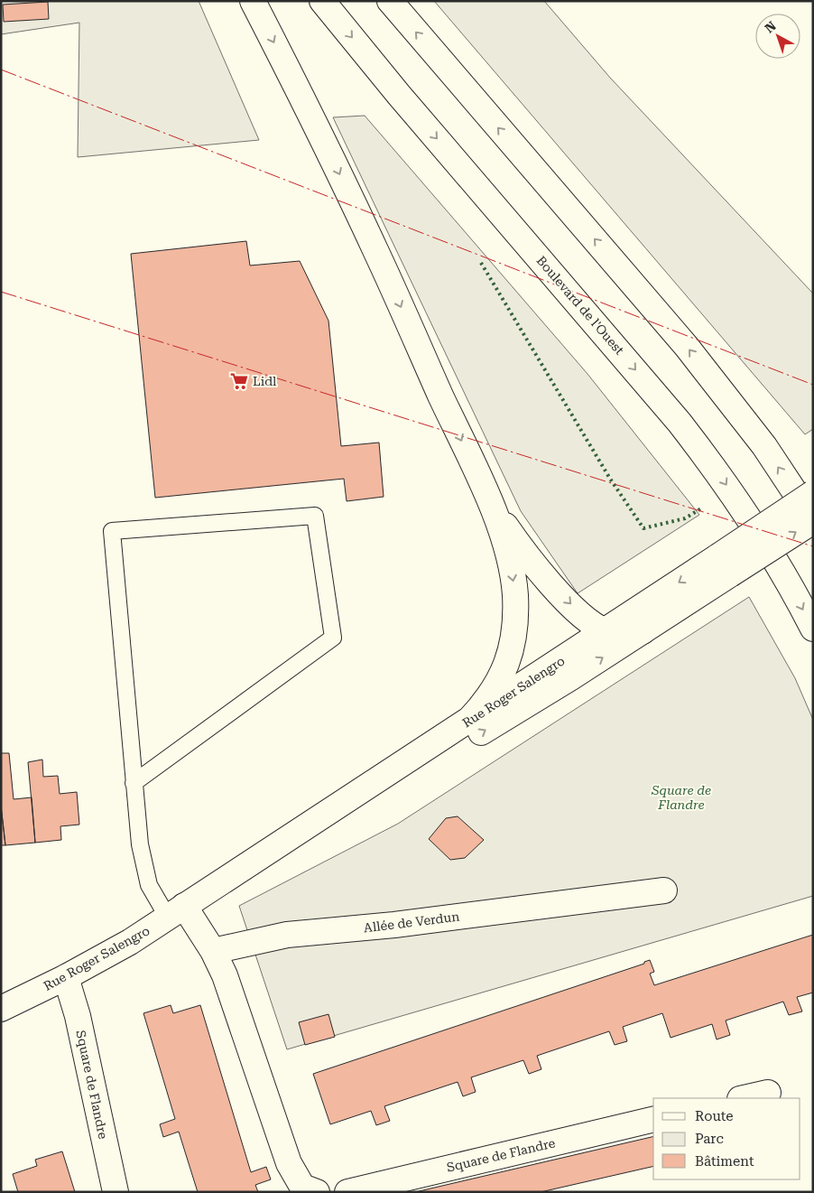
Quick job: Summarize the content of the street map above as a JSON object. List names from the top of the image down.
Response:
{
  "streets": {
    "main road": [
      "Boulevard de l'Ouest",
      "Rue Roger Salengro",
      "Allée de Verdun",
      "Square de Flandre"
    ]
  },
  "crossings": [
    ["Rue Roger Salengro", "Square de Flandre"]
  ],
  "parks": ["Square de Flandre"],
  "places": {
    "supermarket": ["Lidl"]
  },
  "legend": ["Route", "Parc", "Bâtiment"],
  "north": "top left"
}
